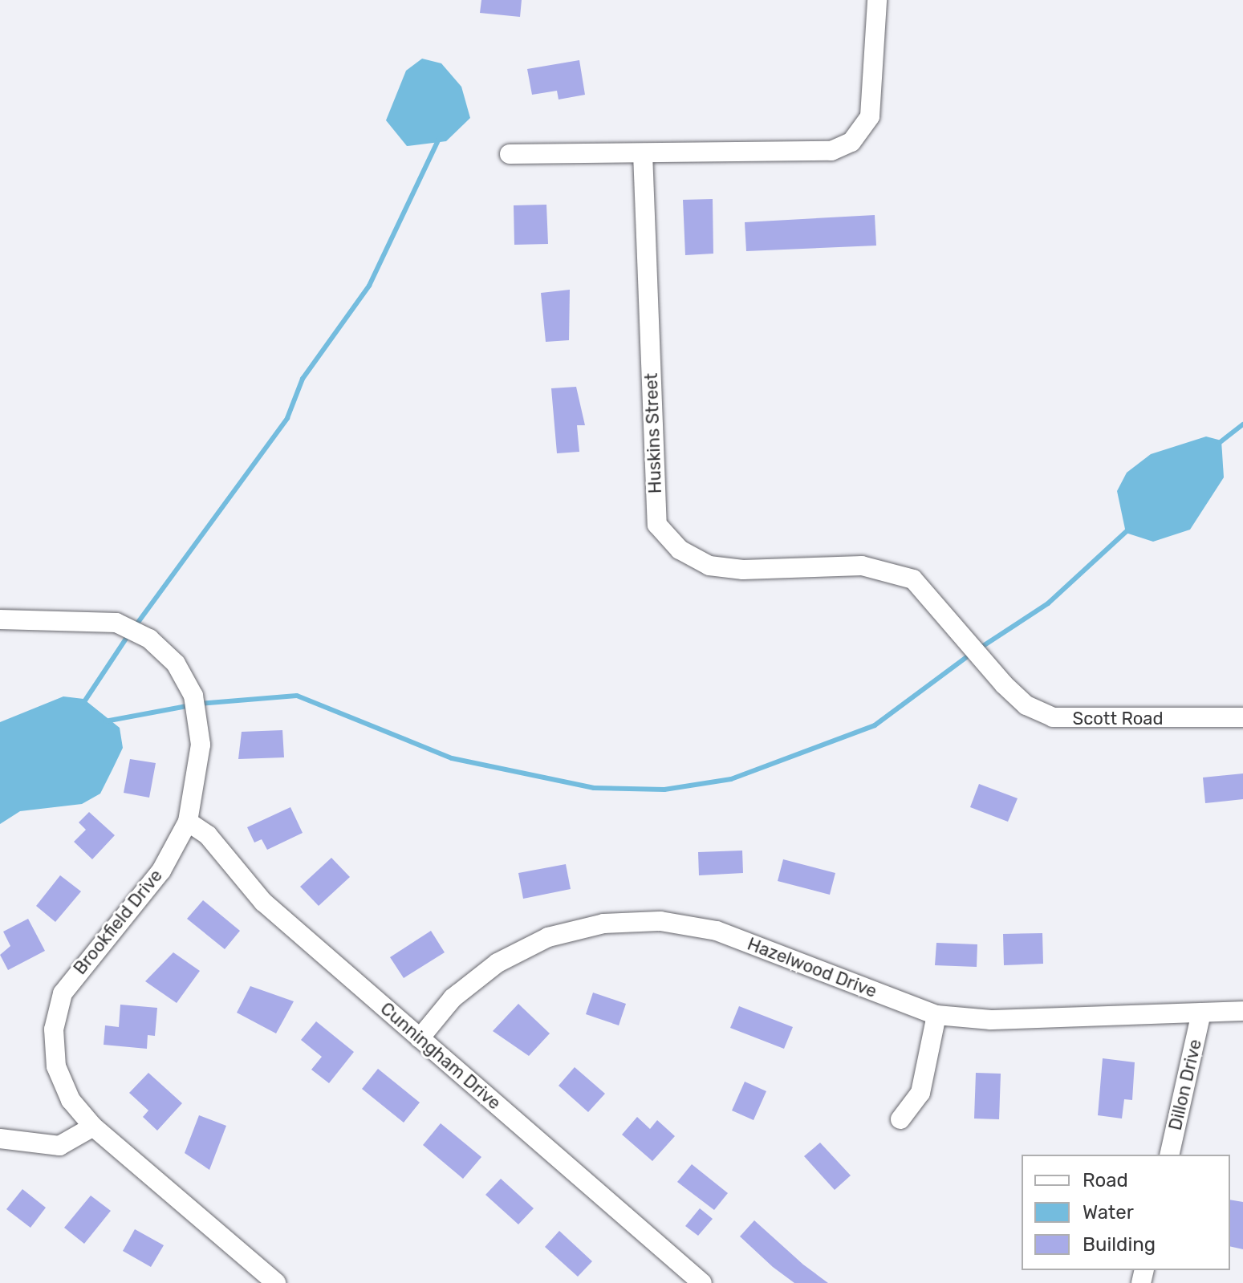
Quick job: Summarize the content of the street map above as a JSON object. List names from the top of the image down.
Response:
{
  "streets": {
    "street": [
      "Huskins Street",
      "Scott Road",
      "Brookfield Drive",
      "Hazelwood Drive",
      "Cunningham Drive",
      "Dillon Drive"
    ]
  },
  "crossings": [
    ["Huskins Street", "Scott Road"],
    ["Brookfield Drive", "Cunningham Drive"],
    ["Hazelwood Drive", "Cunningham Drive"],
    ["Hazelwood Drive", "Dillon Drive"]
  ],
  "legend": ["Road", "Water", "Building"]
}
